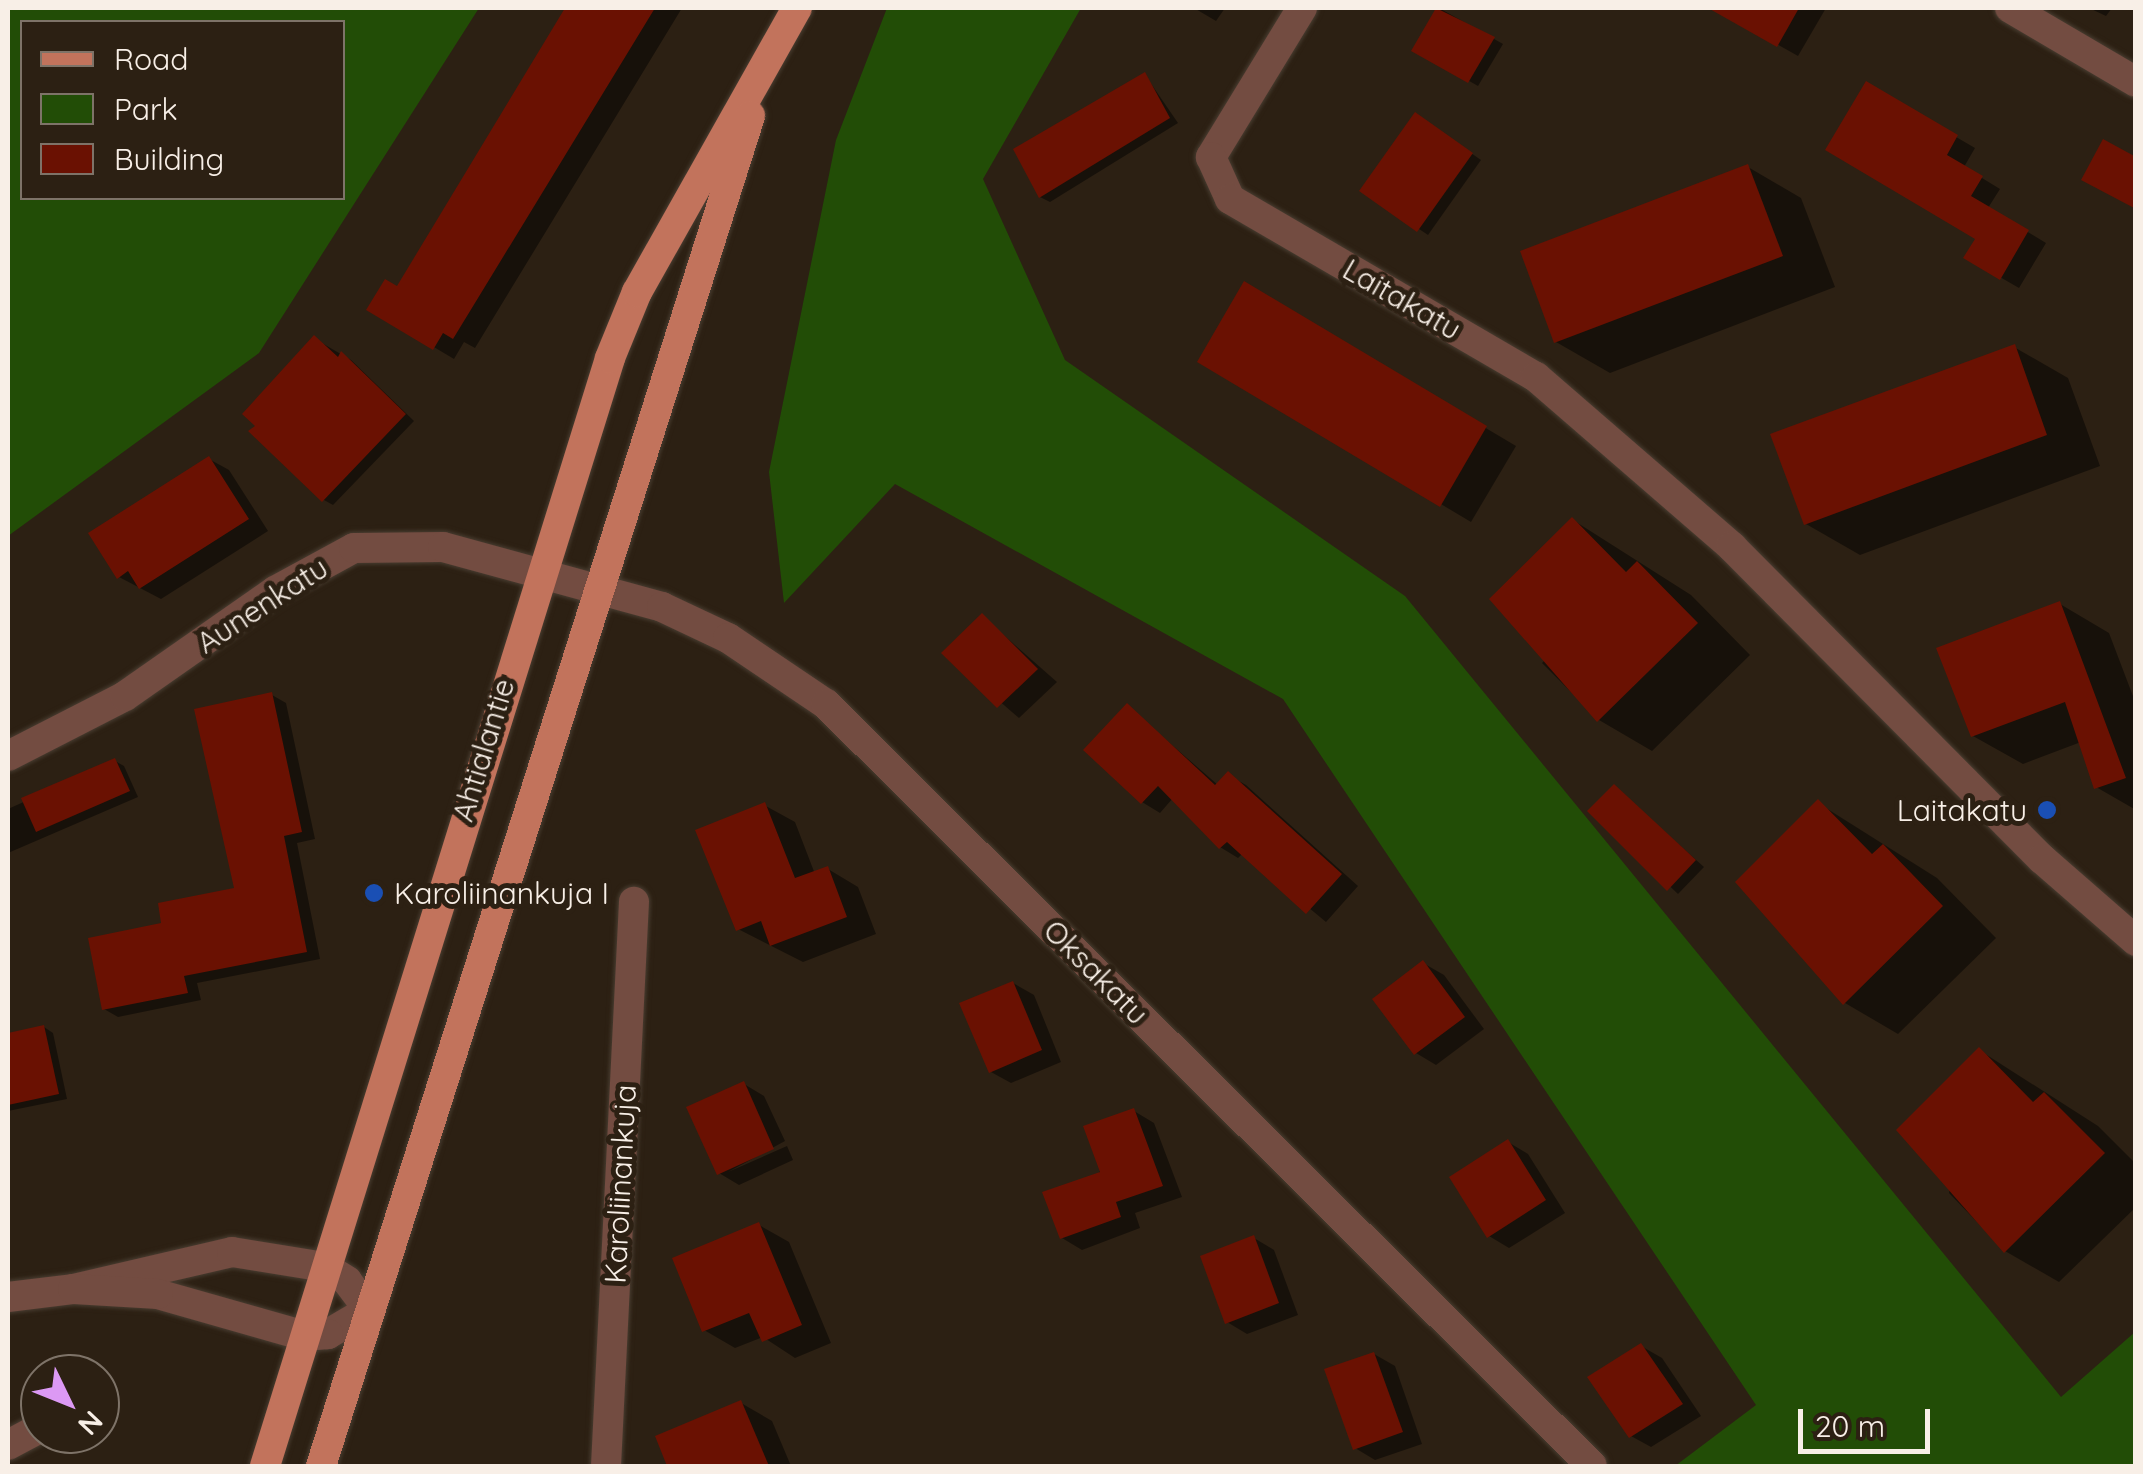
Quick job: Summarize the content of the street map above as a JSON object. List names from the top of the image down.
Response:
{
  "streets": {
    "main road": ["Ahtialantie"],
    "street": [
      "Laitakatu",
      "Aunenkatu",
      "Oksakatu",
      "Karoliinankuja"
    ]
  },
  "crossings": [
    ["Aunenkatu", "Ahtialantie"],
    ["Aunenkatu", "Oksakatu"],
    ["Ahtialantie", "Oksakatu"]
  ],
  "places": ["Laitakatu", "Karoliinankuja I"],
  "legend": ["Road", "Park", "Building"],
  "scale_bar": "20 m",
  "north": "bottom right"
}
